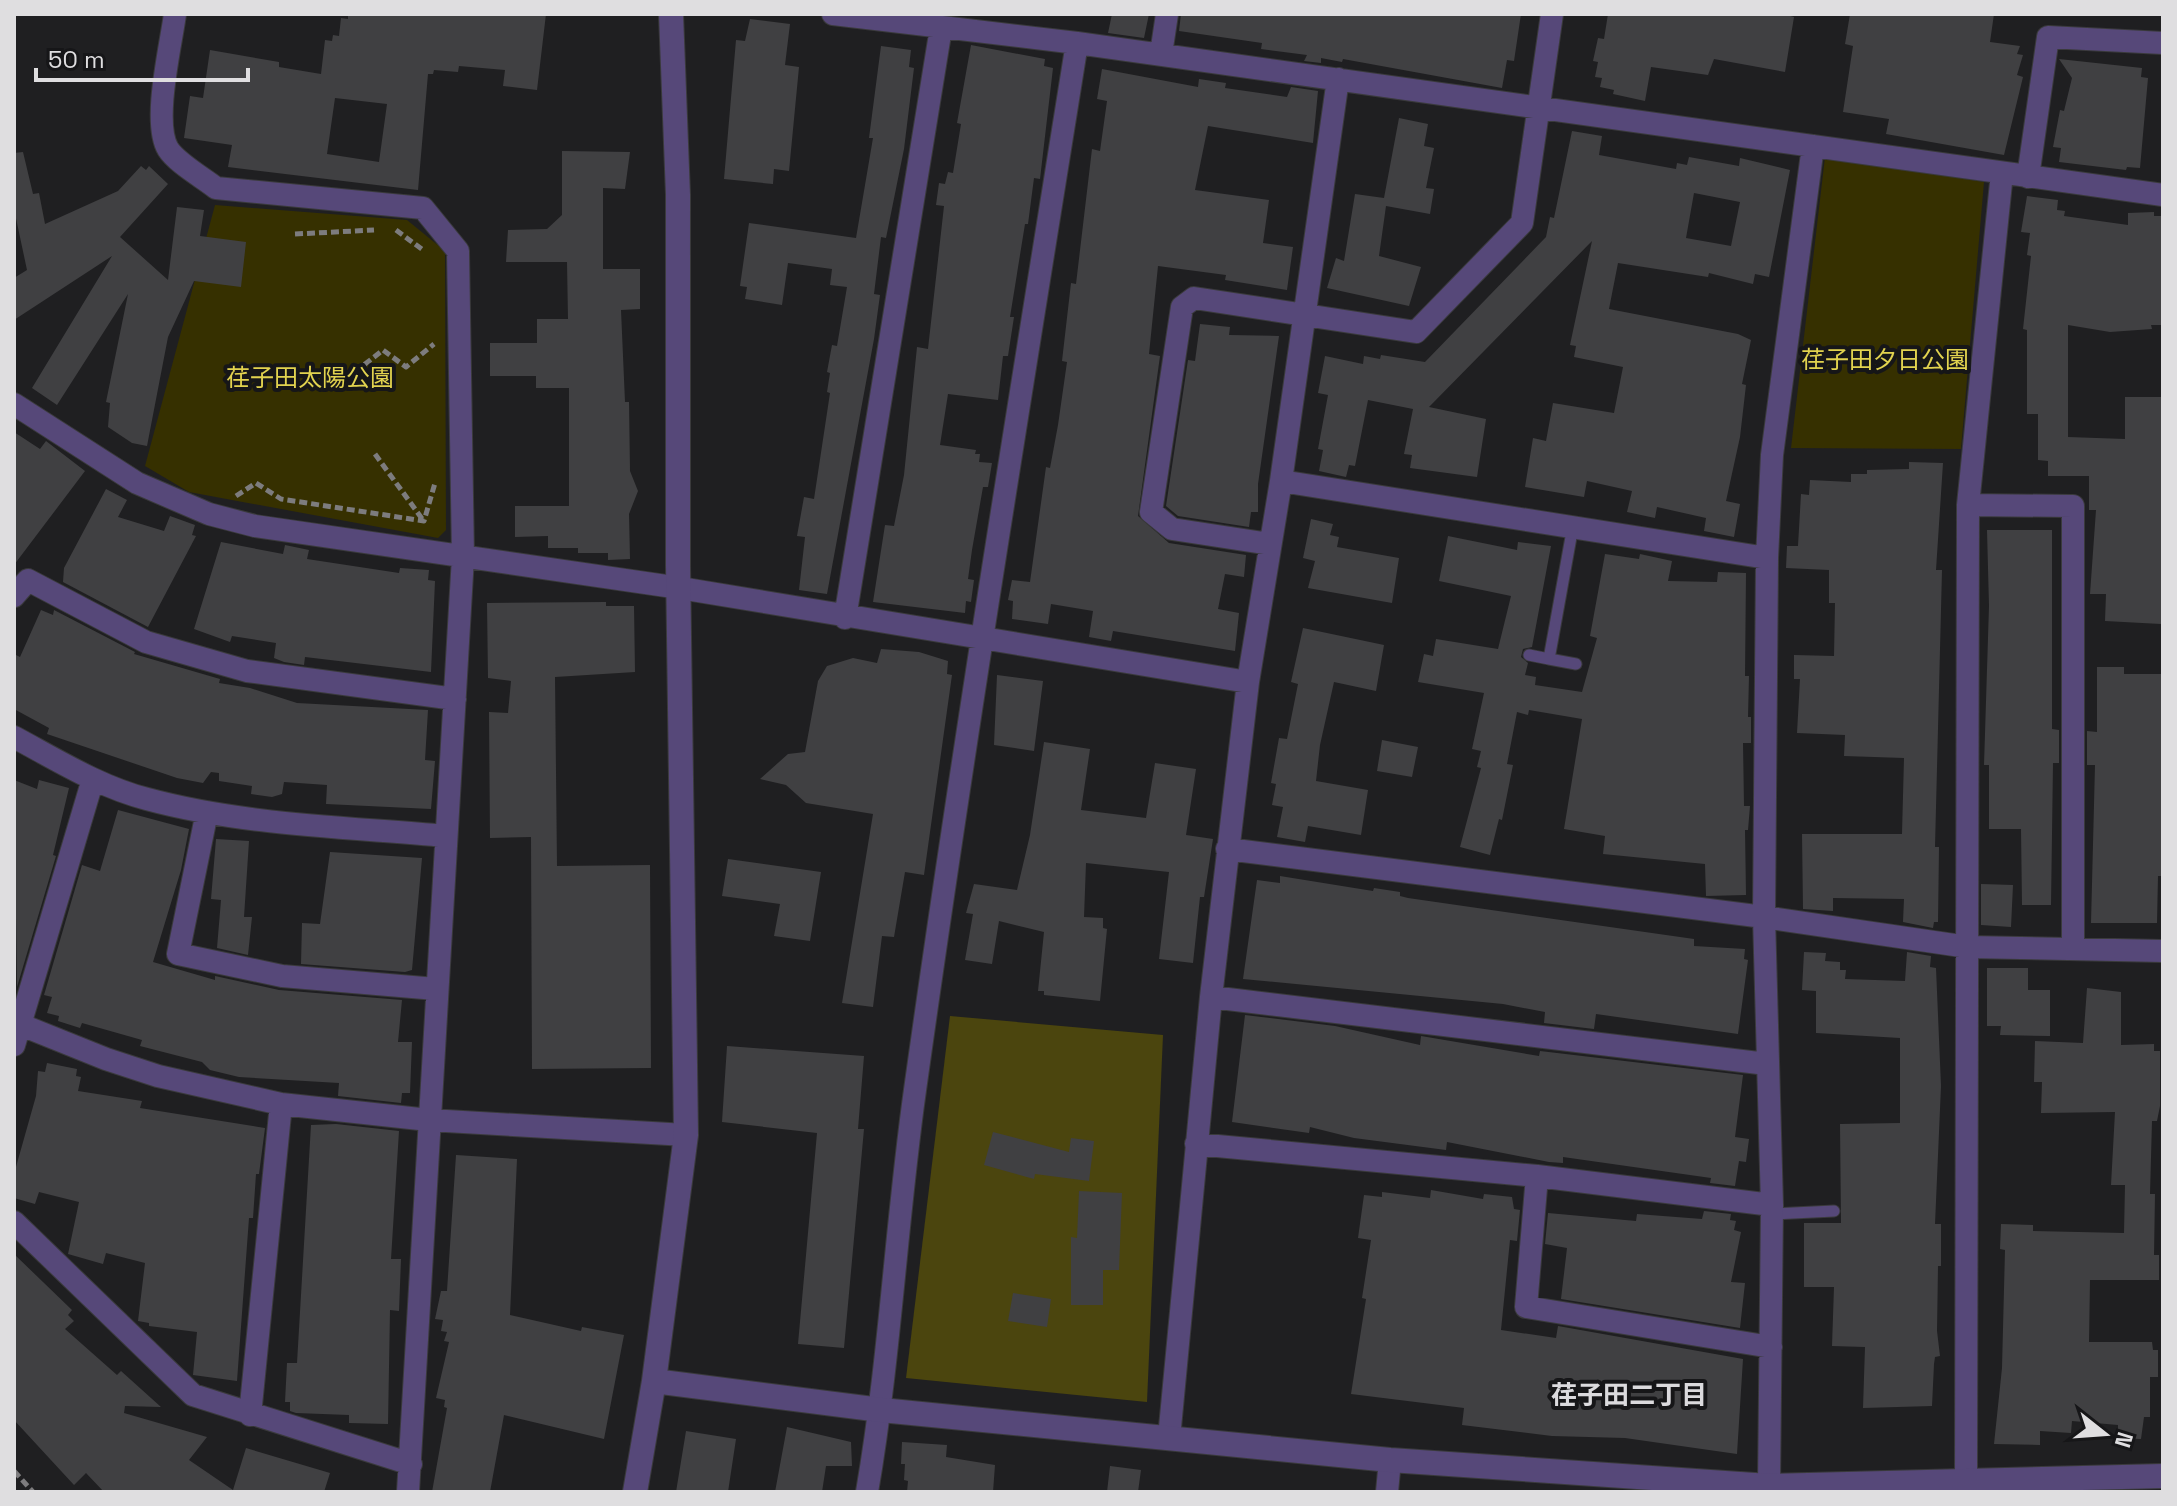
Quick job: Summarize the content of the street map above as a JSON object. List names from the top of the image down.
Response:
{
  "districts": ["荏子田二丁目"],
  "parks": ["荏子田夕日公園", "荏子田太陽公園"],
  "scale_bar": "50 m",
  "north": "right"
}
